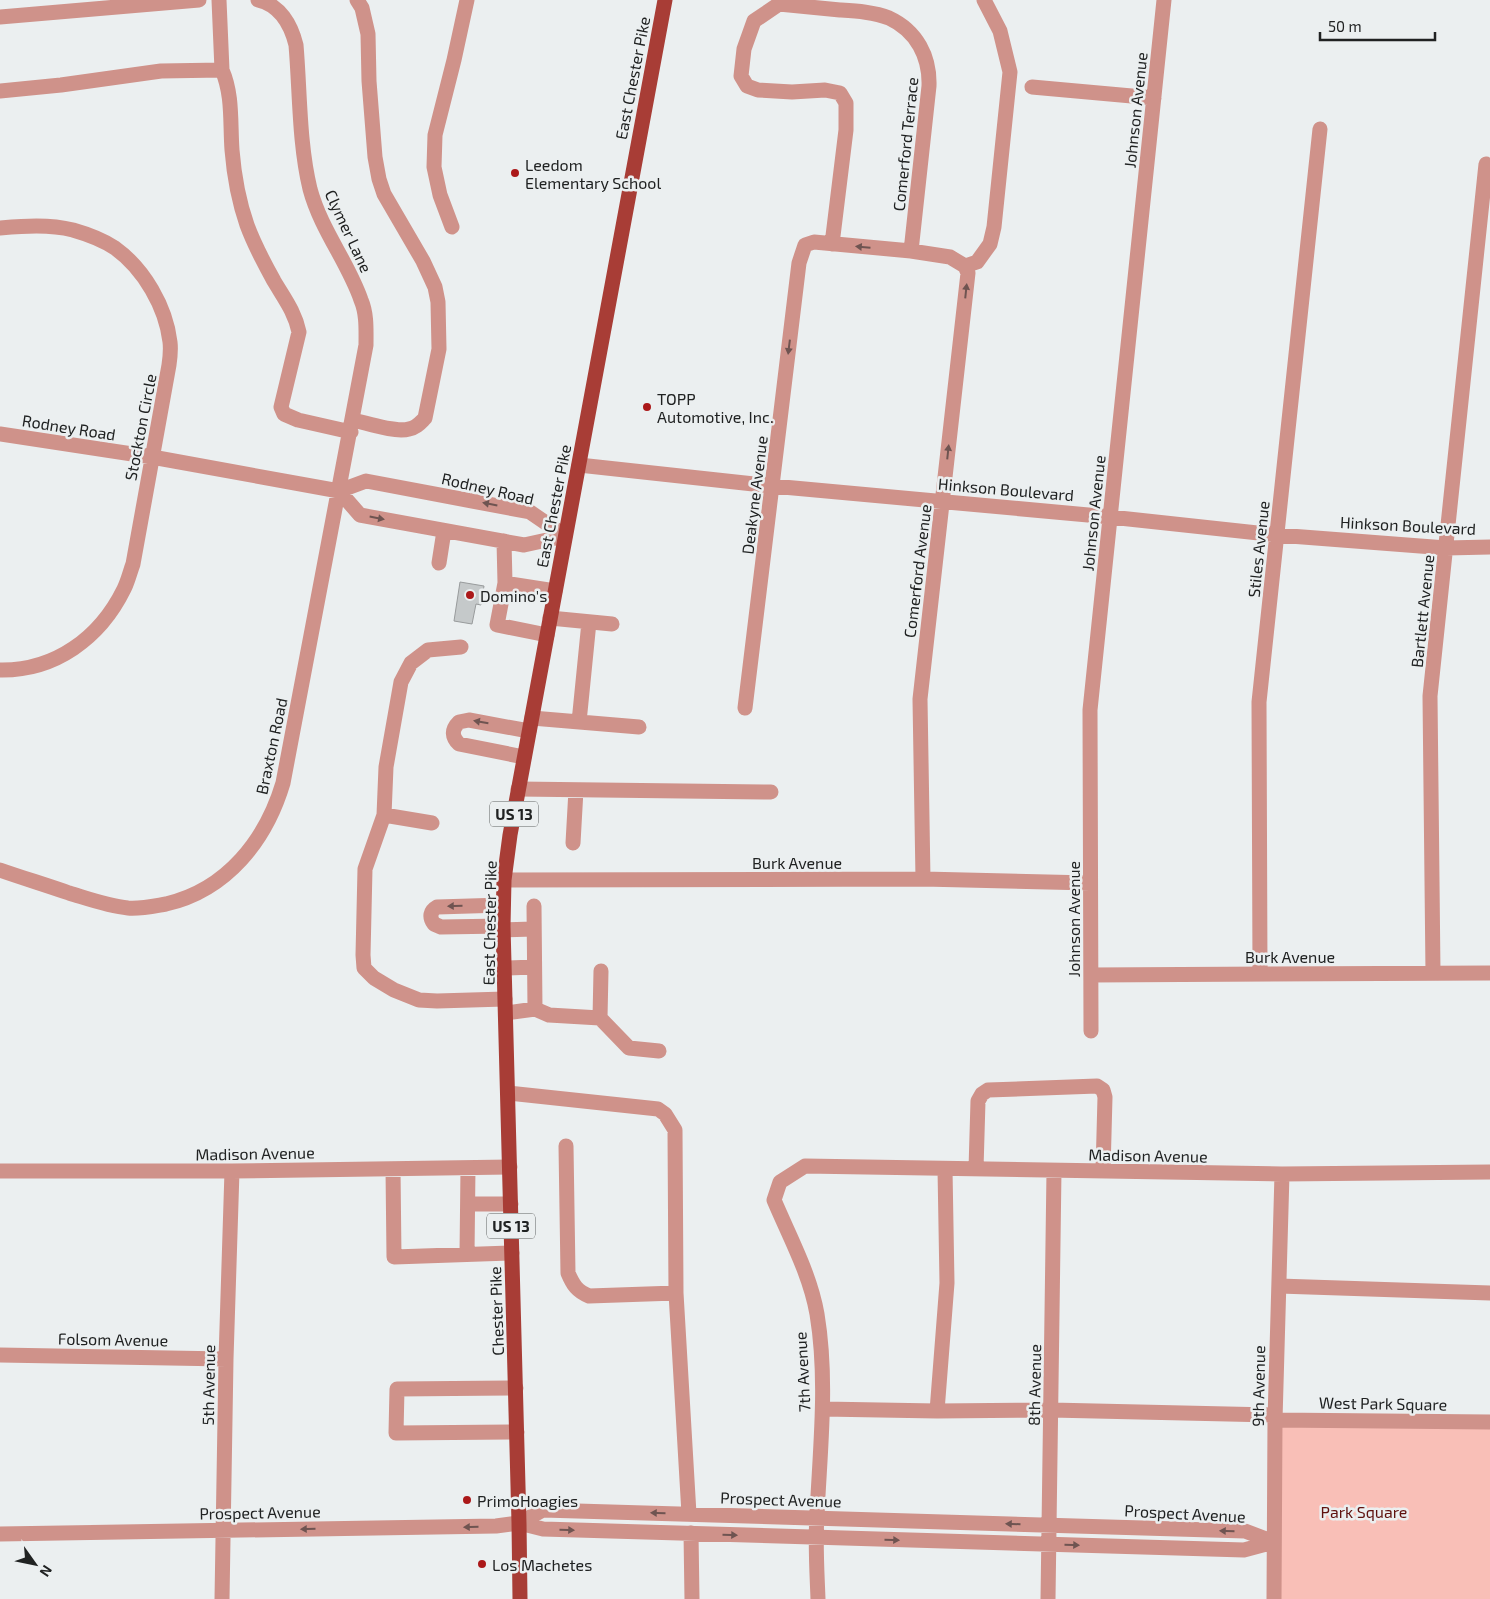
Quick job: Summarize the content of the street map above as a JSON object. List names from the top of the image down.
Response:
{
  "streets": {
    "main road": ["East Chester Pike", "US 13", "Chester Pike"],
    "street": [
      "Johnson Avenue",
      "Comerford Terrace",
      "Clymer Lane",
      "Rodney Road",
      "Stockton Circle",
      "Hinkson Boulevard",
      "Deakyne Avenue",
      "Stiles Avenue",
      "Comerford Avenue",
      "Bartlett Avenue",
      "Braxton Road",
      "Burk Avenue",
      "Madison Avenue",
      "Folsom Avenue",
      "7th Avenue",
      "5th Avenue",
      "8th Avenue",
      "9th Avenue",
      "West Park Square",
      "Prospect Avenue"
    ]
  },
  "crossings": [
    ["East Chester Pike", "Rodney Road"],
    ["East Chester Pike", "Hinkson Boulevard"],
    ["East Chester Pike", "Burk Avenue"],
    ["East Chester Pike", "Chester Pike"],
    ["Johnson Avenue", "Hinkson Boulevard"],
    ["Johnson Avenue", "Burk Avenue"],
    ["Comerford Terrace", "Deakyne Avenue"],
    ["Clymer Lane", "Rodney Road"],
    ["Clymer Lane", "Braxton Road"],
    ["Rodney Road", "Stockton Circle"],
    ["Rodney Road", "Braxton Road"],
    ["Hinkson Boulevard", "Deakyne Avenue"],
    ["Hinkson Boulevard", "Stiles Avenue"],
    ["Hinkson Boulevard", "Comerford Avenue"],
    ["Hinkson Boulevard", "Bartlett Avenue"],
    ["Stiles Avenue", "Burk Avenue"],
    ["Comerford Avenue", "Burk Avenue"],
    ["Bartlett Avenue", "Burk Avenue"],
    ["Madison Avenue", "Chester Pike"],
    ["Madison Avenue", "7th Avenue"],
    ["Madison Avenue", "5th Avenue"],
    ["Madison Avenue", "8th Avenue"],
    ["Madison Avenue", "9th Avenue"],
    ["Chester Pike", "Prospect Avenue"],
    ["Folsom Avenue", "5th Avenue"],
    ["7th Avenue", "West Park Square"],
    ["7th Avenue", "Prospect Avenue"],
    ["5th Avenue", "Prospect Avenue"],
    ["8th Avenue", "West Park Square"],
    ["8th Avenue", "Prospect Avenue"],
    ["9th Avenue", "West Park Square"],
    ["9th Avenue", "Prospect Avenue"]
  ],
  "one_way": ["Comerford Avenue"],
  "parks": ["Park Square"],
  "places": [
    "Leedom Elementary School",
    "TOPP Automotive, Inc.",
    "Domino's",
    "PrimoHoagies",
    "Los Machetes"
  ],
  "scale_bar": "50 m",
  "north": "bottom right"
}
